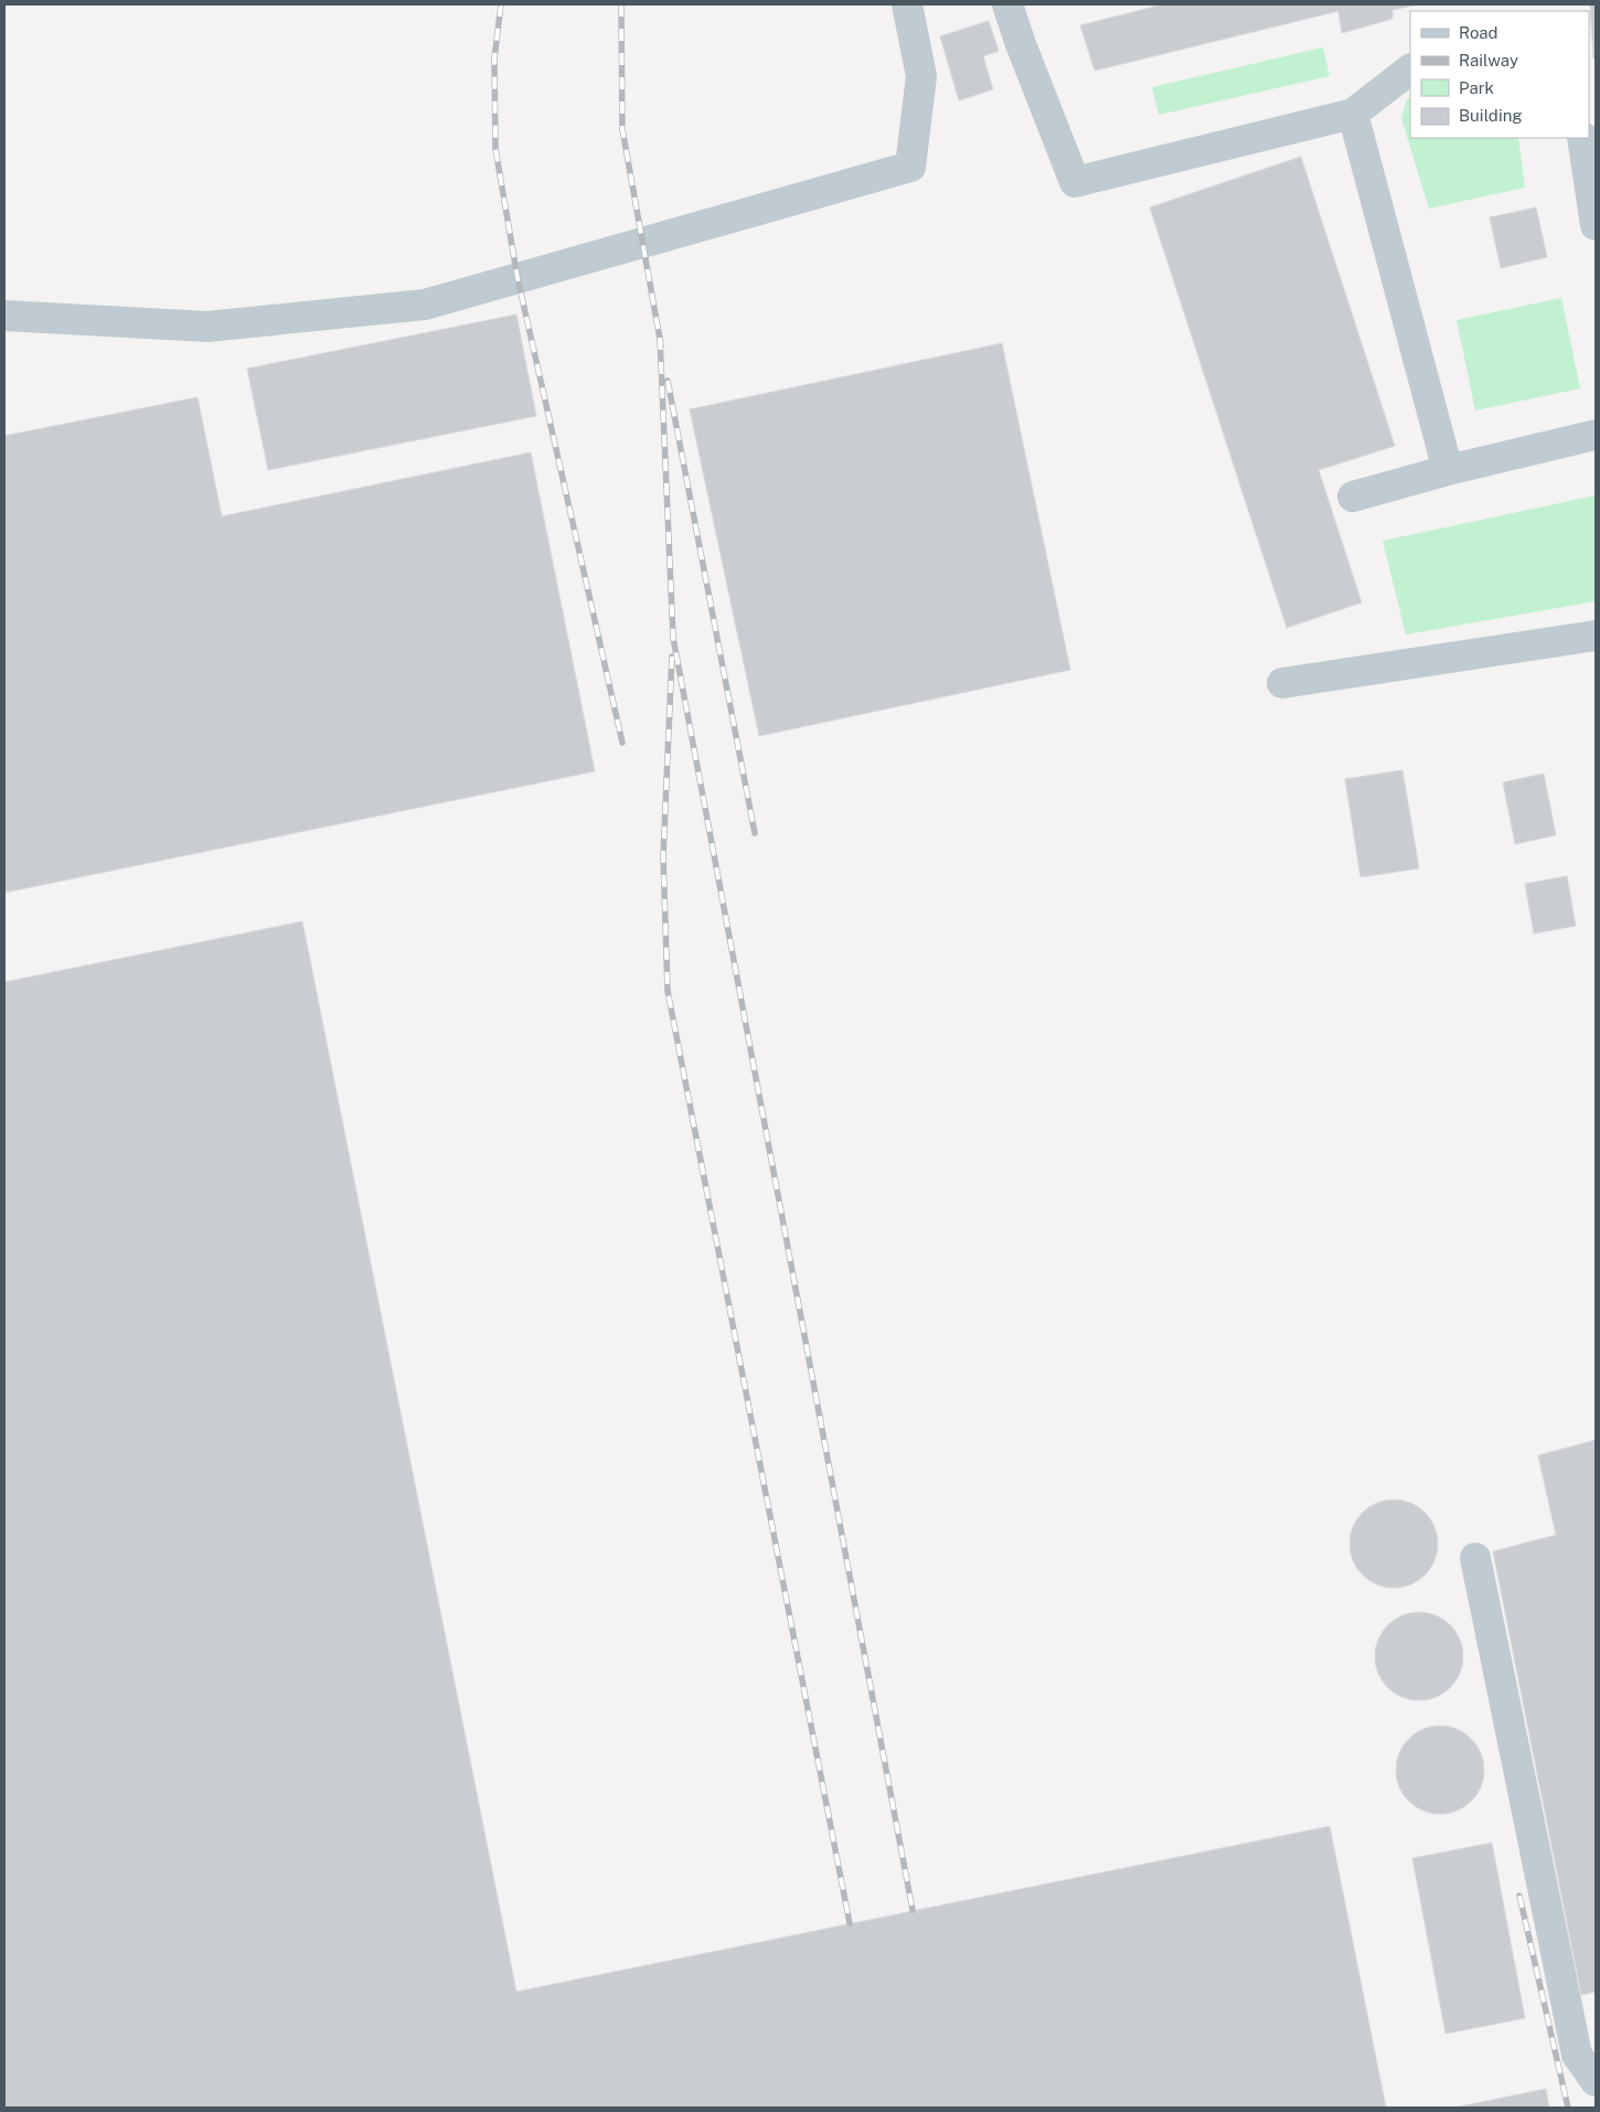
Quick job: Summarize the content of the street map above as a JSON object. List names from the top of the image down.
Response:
{
  "legend": [
    "Road",
    "Railway",
    "Park",
    "Building"
  ]
}
